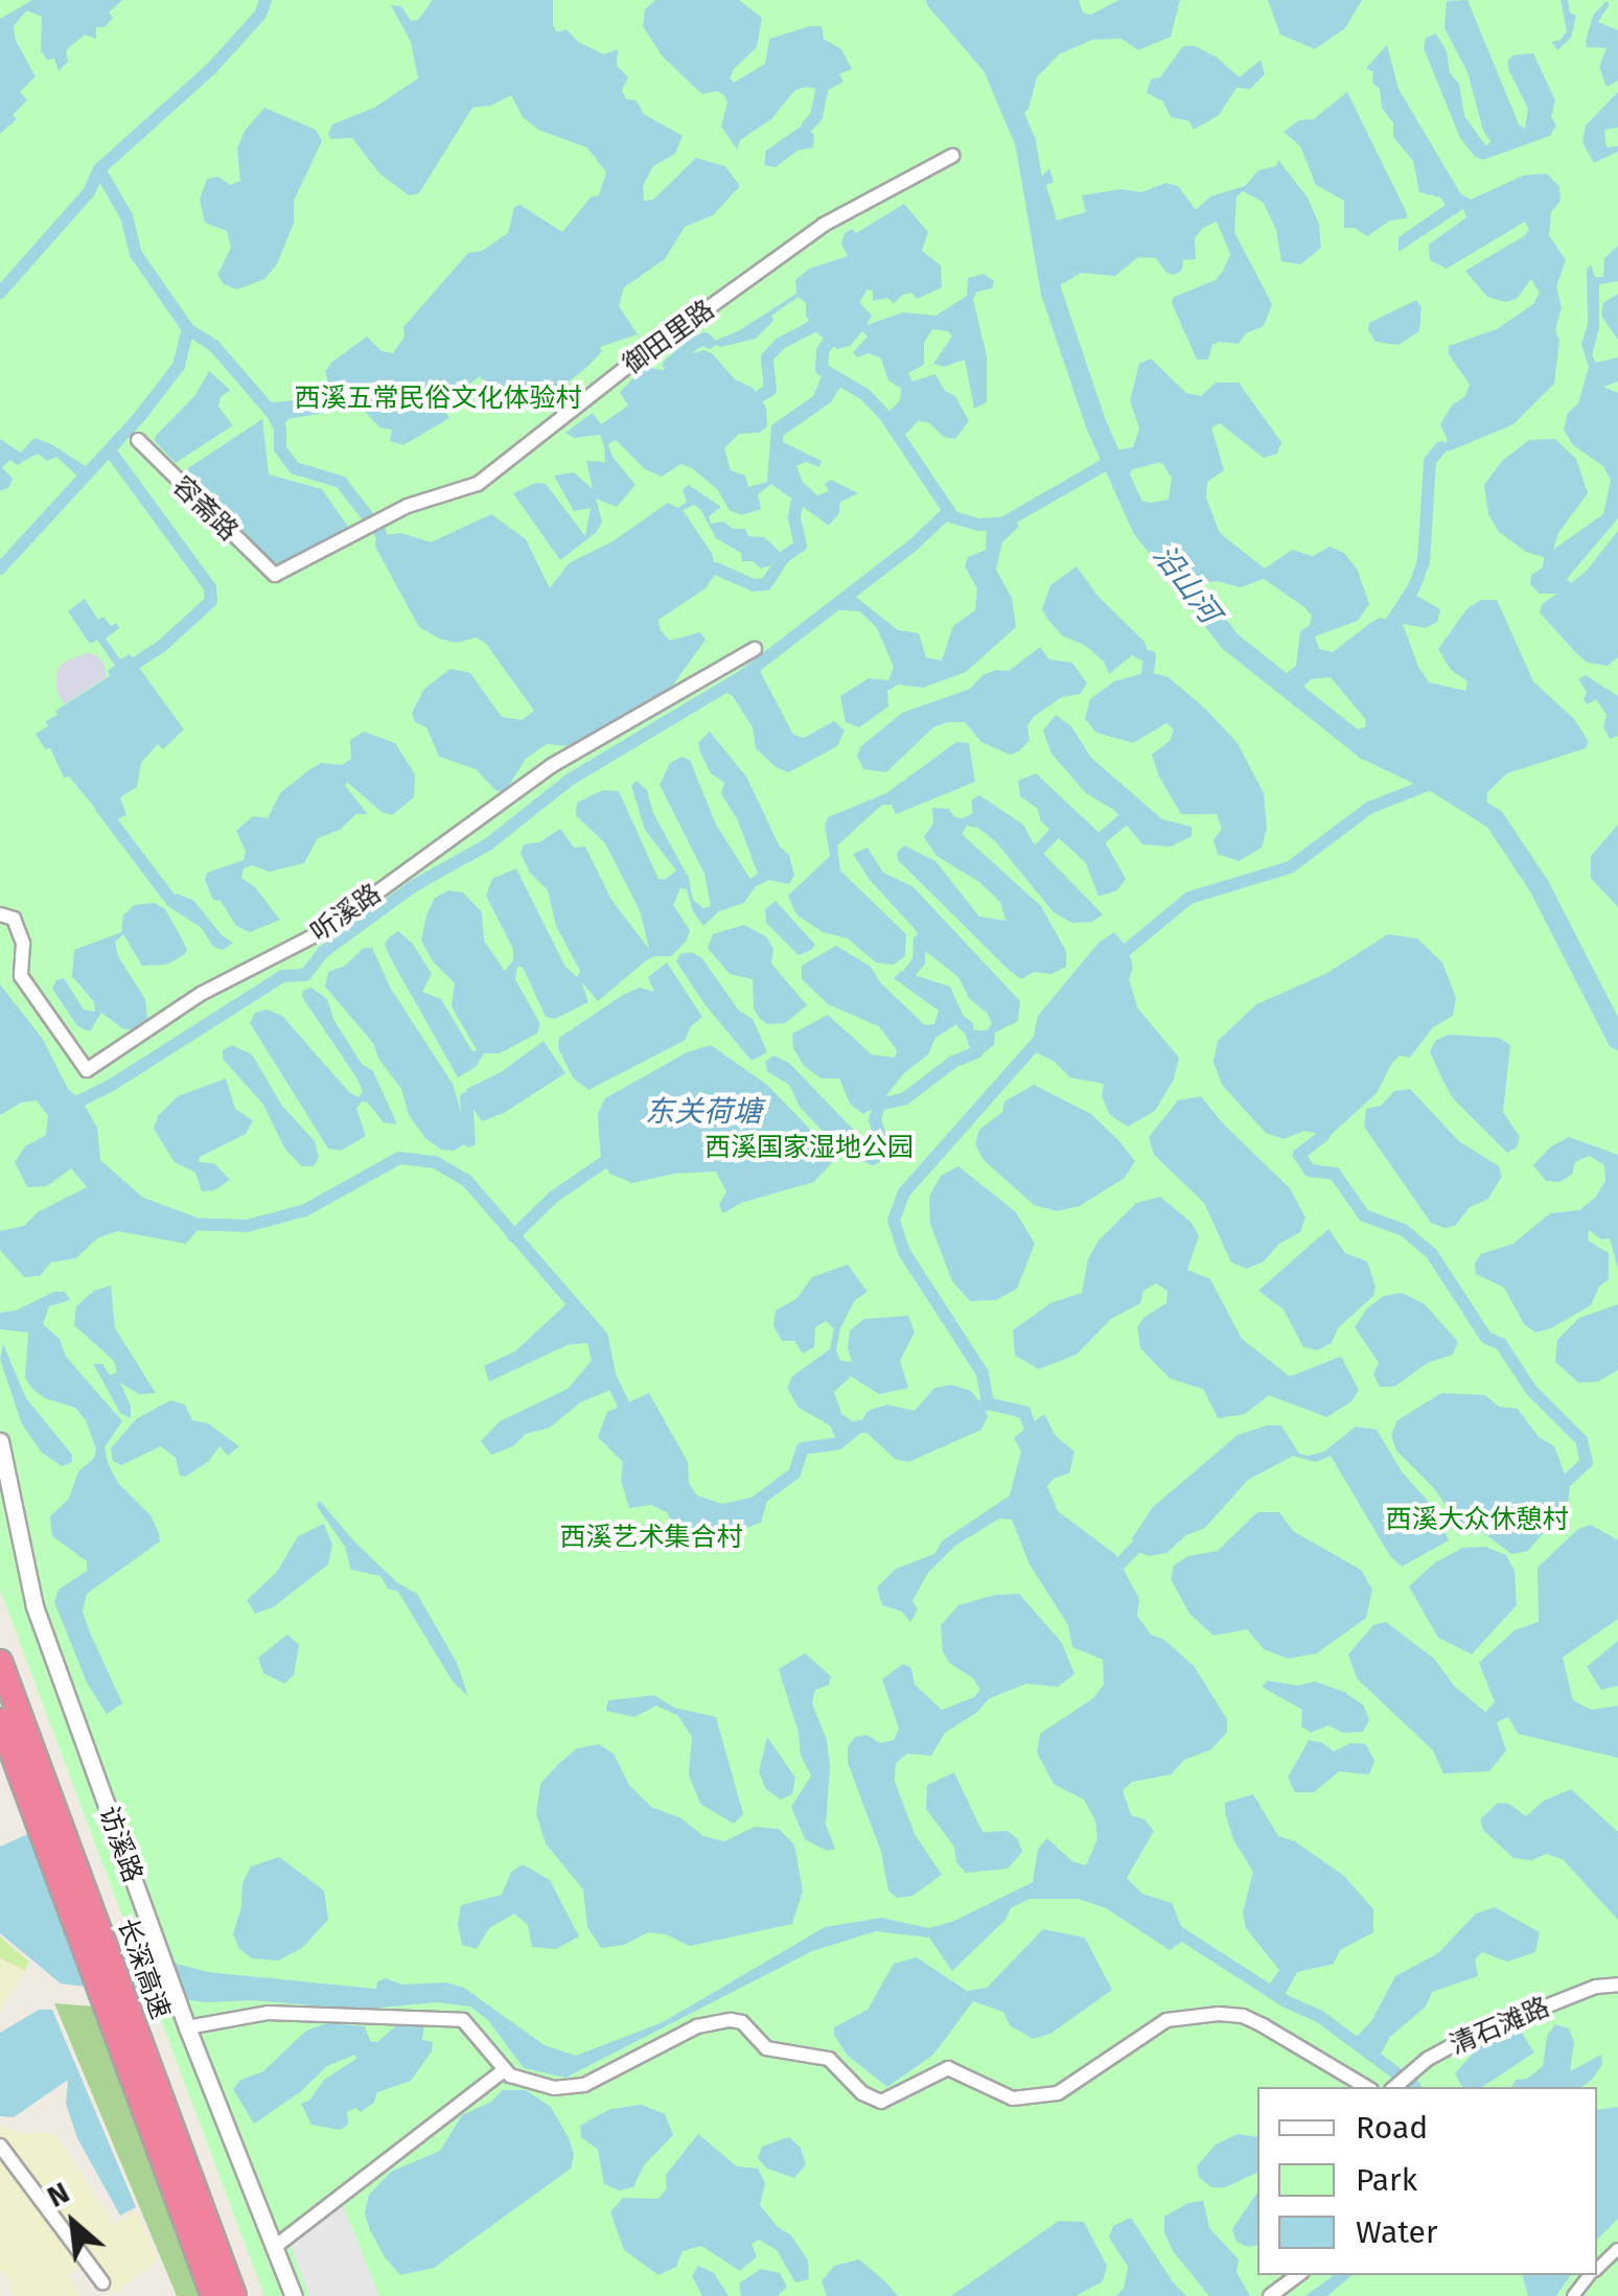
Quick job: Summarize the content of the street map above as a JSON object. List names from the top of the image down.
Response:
{
  "streets": {
    "highway": ["长深高速"],
    "street": [
      "御田里路",
      "容斋路",
      "听溪路",
      "访溪路",
      "清石滩路"
    ]
  },
  "crossings": [
    ["御田里路", "容斋路"]
  ],
  "water": ["沿山河", "东关荷塘"],
  "parks": [
    "西溪五常民俗文化体验村",
    "西溪国家湿地公园",
    "西溪大众休憩村",
    "西溪艺术集合村"
  ],
  "legend": ["Road", "Park", "Water"],
  "north": "top left"
}
